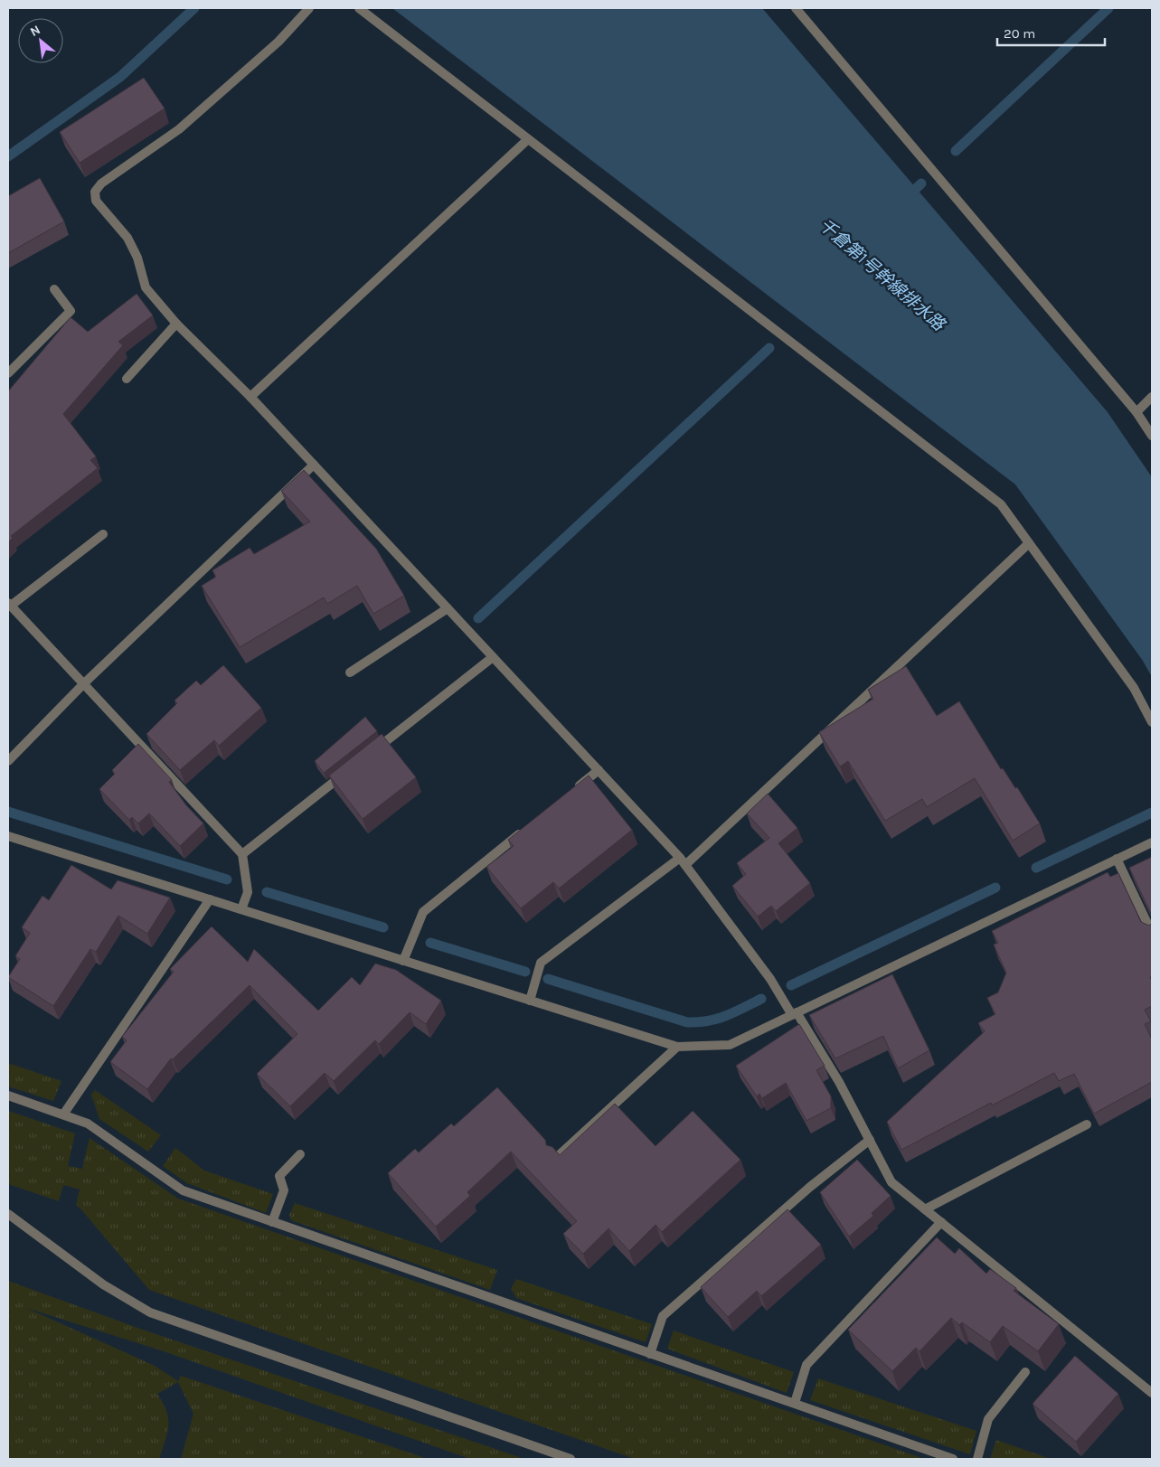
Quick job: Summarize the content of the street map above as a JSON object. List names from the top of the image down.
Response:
{
  "water": ["千倉第1号幹線排水路"],
  "scale_bar": "20 m",
  "north": "top left"
}
